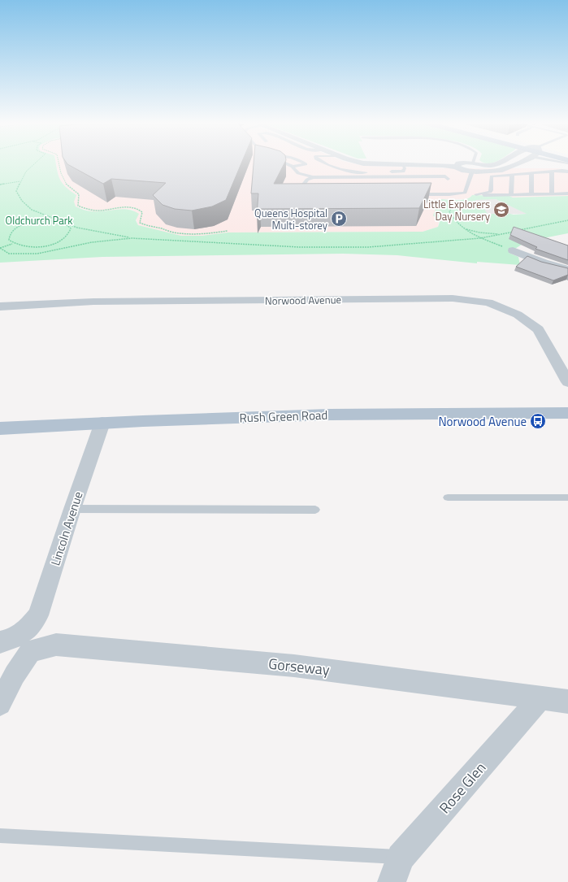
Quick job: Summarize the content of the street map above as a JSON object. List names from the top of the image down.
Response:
{
  "streets": {
    "main road": ["Rush Green Road"],
    "street": [
      "Norwood Avenue",
      "Lincoln Avenue",
      "Gorseway",
      "Rose Glen"
    ]
  },
  "crossings": [
    ["Rush Green Road", "Lincoln Avenue"],
    ["Lincoln Avenue", "Gorseway"],
    ["Gorseway", "Rose Glen"]
  ],
  "parks": ["Oldchurch Park"],
  "places": {
    "school or university": ["Little Explorers Day Nursery"],
    "parking": ["Queens Hospital Multi-storey"],
    "bus stop": ["Norwood Avenue"]
  }
}
